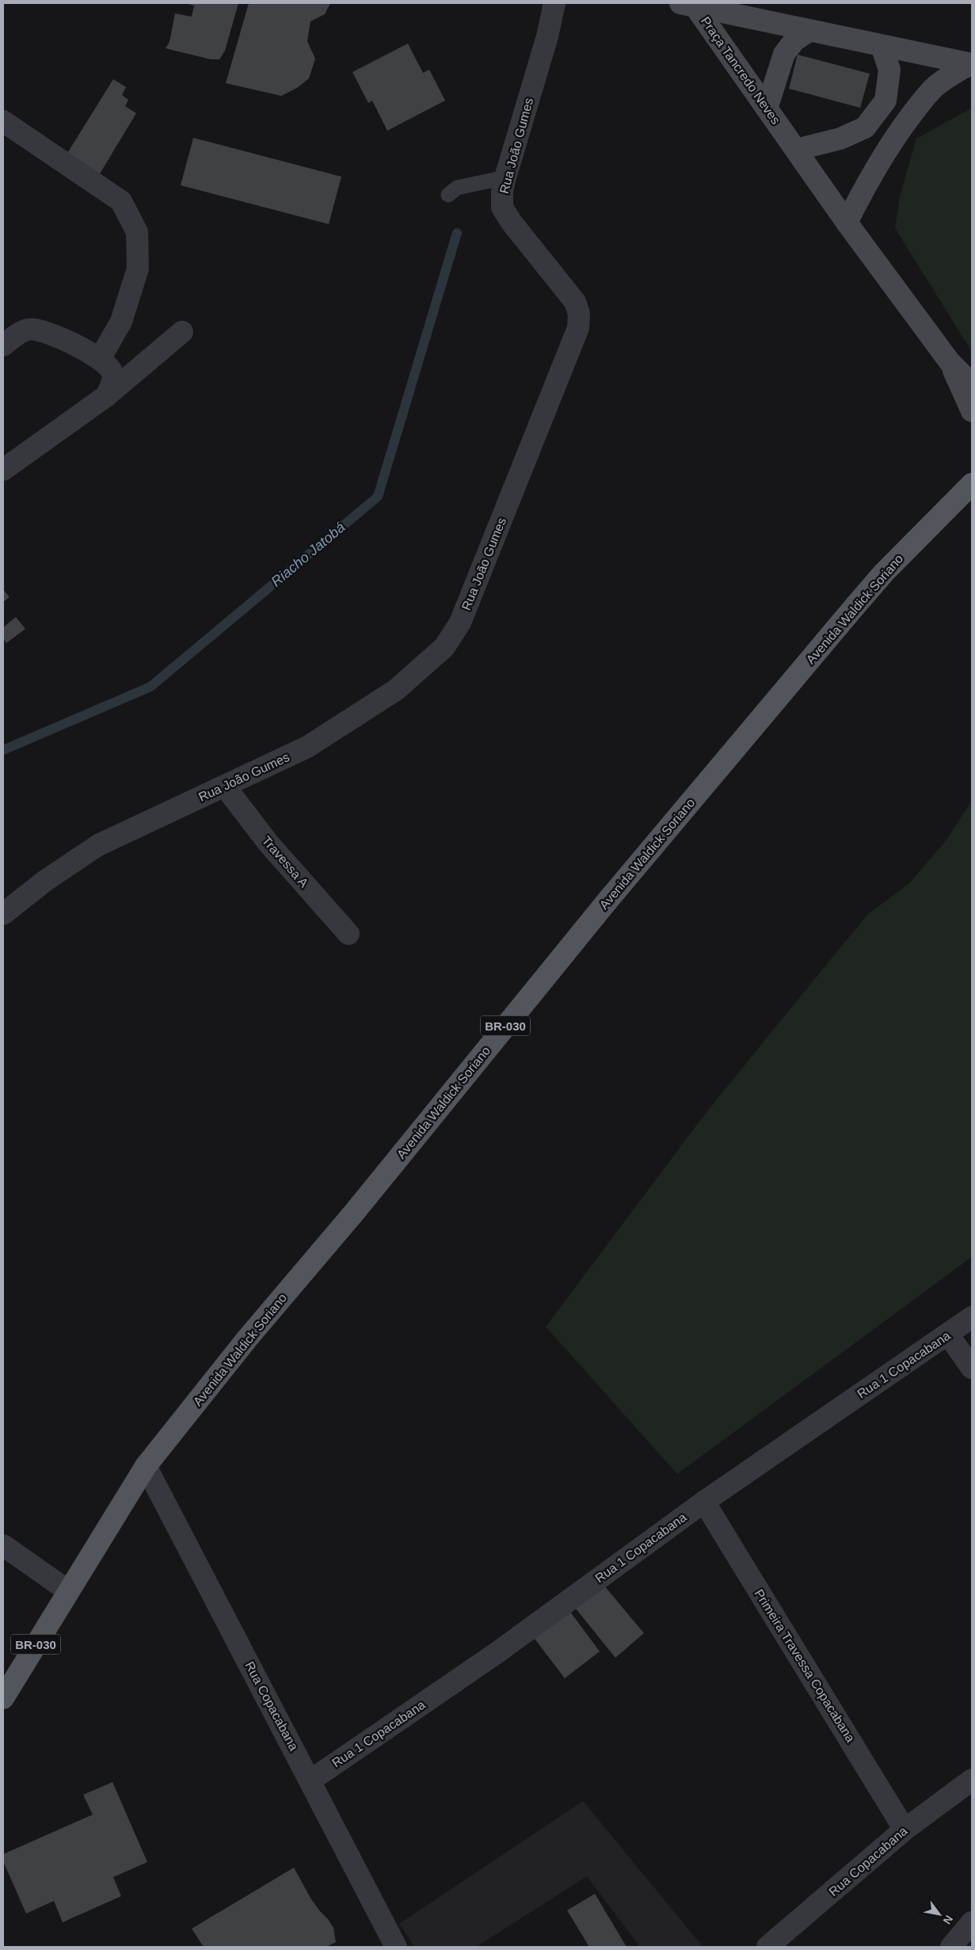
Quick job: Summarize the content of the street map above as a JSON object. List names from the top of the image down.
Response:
{
  "streets": {
    "main road": ["Praça Tancredo Neves", "Avenida Waldick Soriano", "BR-030"],
    "street": [
      "Rua João Gumes",
      "Travessa A",
      "Rua 1 Copacabana",
      "Primeira Travessa Copacabana",
      "Rua Copacabana"
    ]
  },
  "crossings": [
    ["Rua João Gumes", "Travessa A"],
    ["Avenida Waldick Soriano", "Rua Copacabana"],
    ["Rua 1 Copacabana", "Primeira Travessa Copacabana"],
    ["Rua 1 Copacabana", "Rua Copacabana"],
    ["Primeira Travessa Copacabana", "Rua Copacabana"]
  ],
  "water": ["Riacho Jatobá"],
  "north": "bottom right"
}
